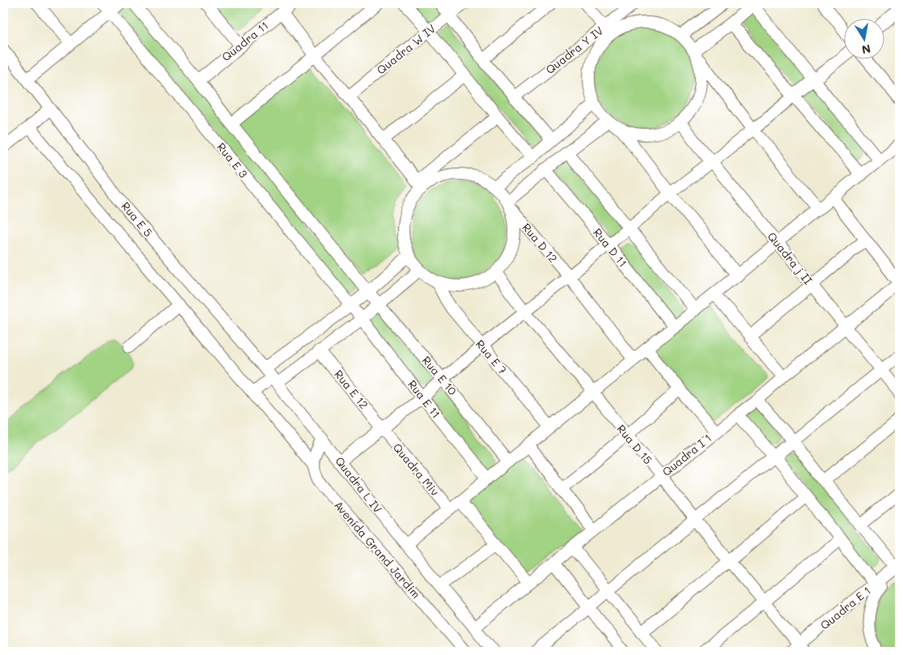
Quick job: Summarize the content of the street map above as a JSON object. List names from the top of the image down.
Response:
{
  "streets": {
    "street": [
      "Quadra 11",
      "Quadra W IV",
      "Quadra Y IV",
      "Rua E 3",
      "Rua E 5",
      "Rua D 12",
      "Rua D 11",
      "Quadra j II",
      "Rua E 7",
      "Rua E 10",
      "Rua E 12",
      "Rua E 11",
      "Rua D 15",
      "Quadra I 1",
      "Quadra Miv",
      "Quadra L IV",
      "Avenida Grand Jardim",
      "Quadra E 1"
    ]
  },
  "crossings": [
    ["Quadra 11", "Rua E 10"],
    ["Quadra Y IV", "Quadra j II"],
    ["Rua E 3", "Rua E 11"],
    ["Rua E 5", "Quadra L IV"],
    ["Rua D 12", "Rua E 7"],
    ["Rua D 12", "Rua D 15"],
    ["Quadra j II", "Quadra I 1"],
    ["Rua E 7", "Rua D 15"],
    ["Rua E 12", "Quadra Miv"],
    ["Rua D 15", "Quadra I 1"],
    ["Rua D 15", "Quadra E 1"],
    ["Quadra I 1", "Quadra L IV"]
  ],
  "north": "bottom"
}
